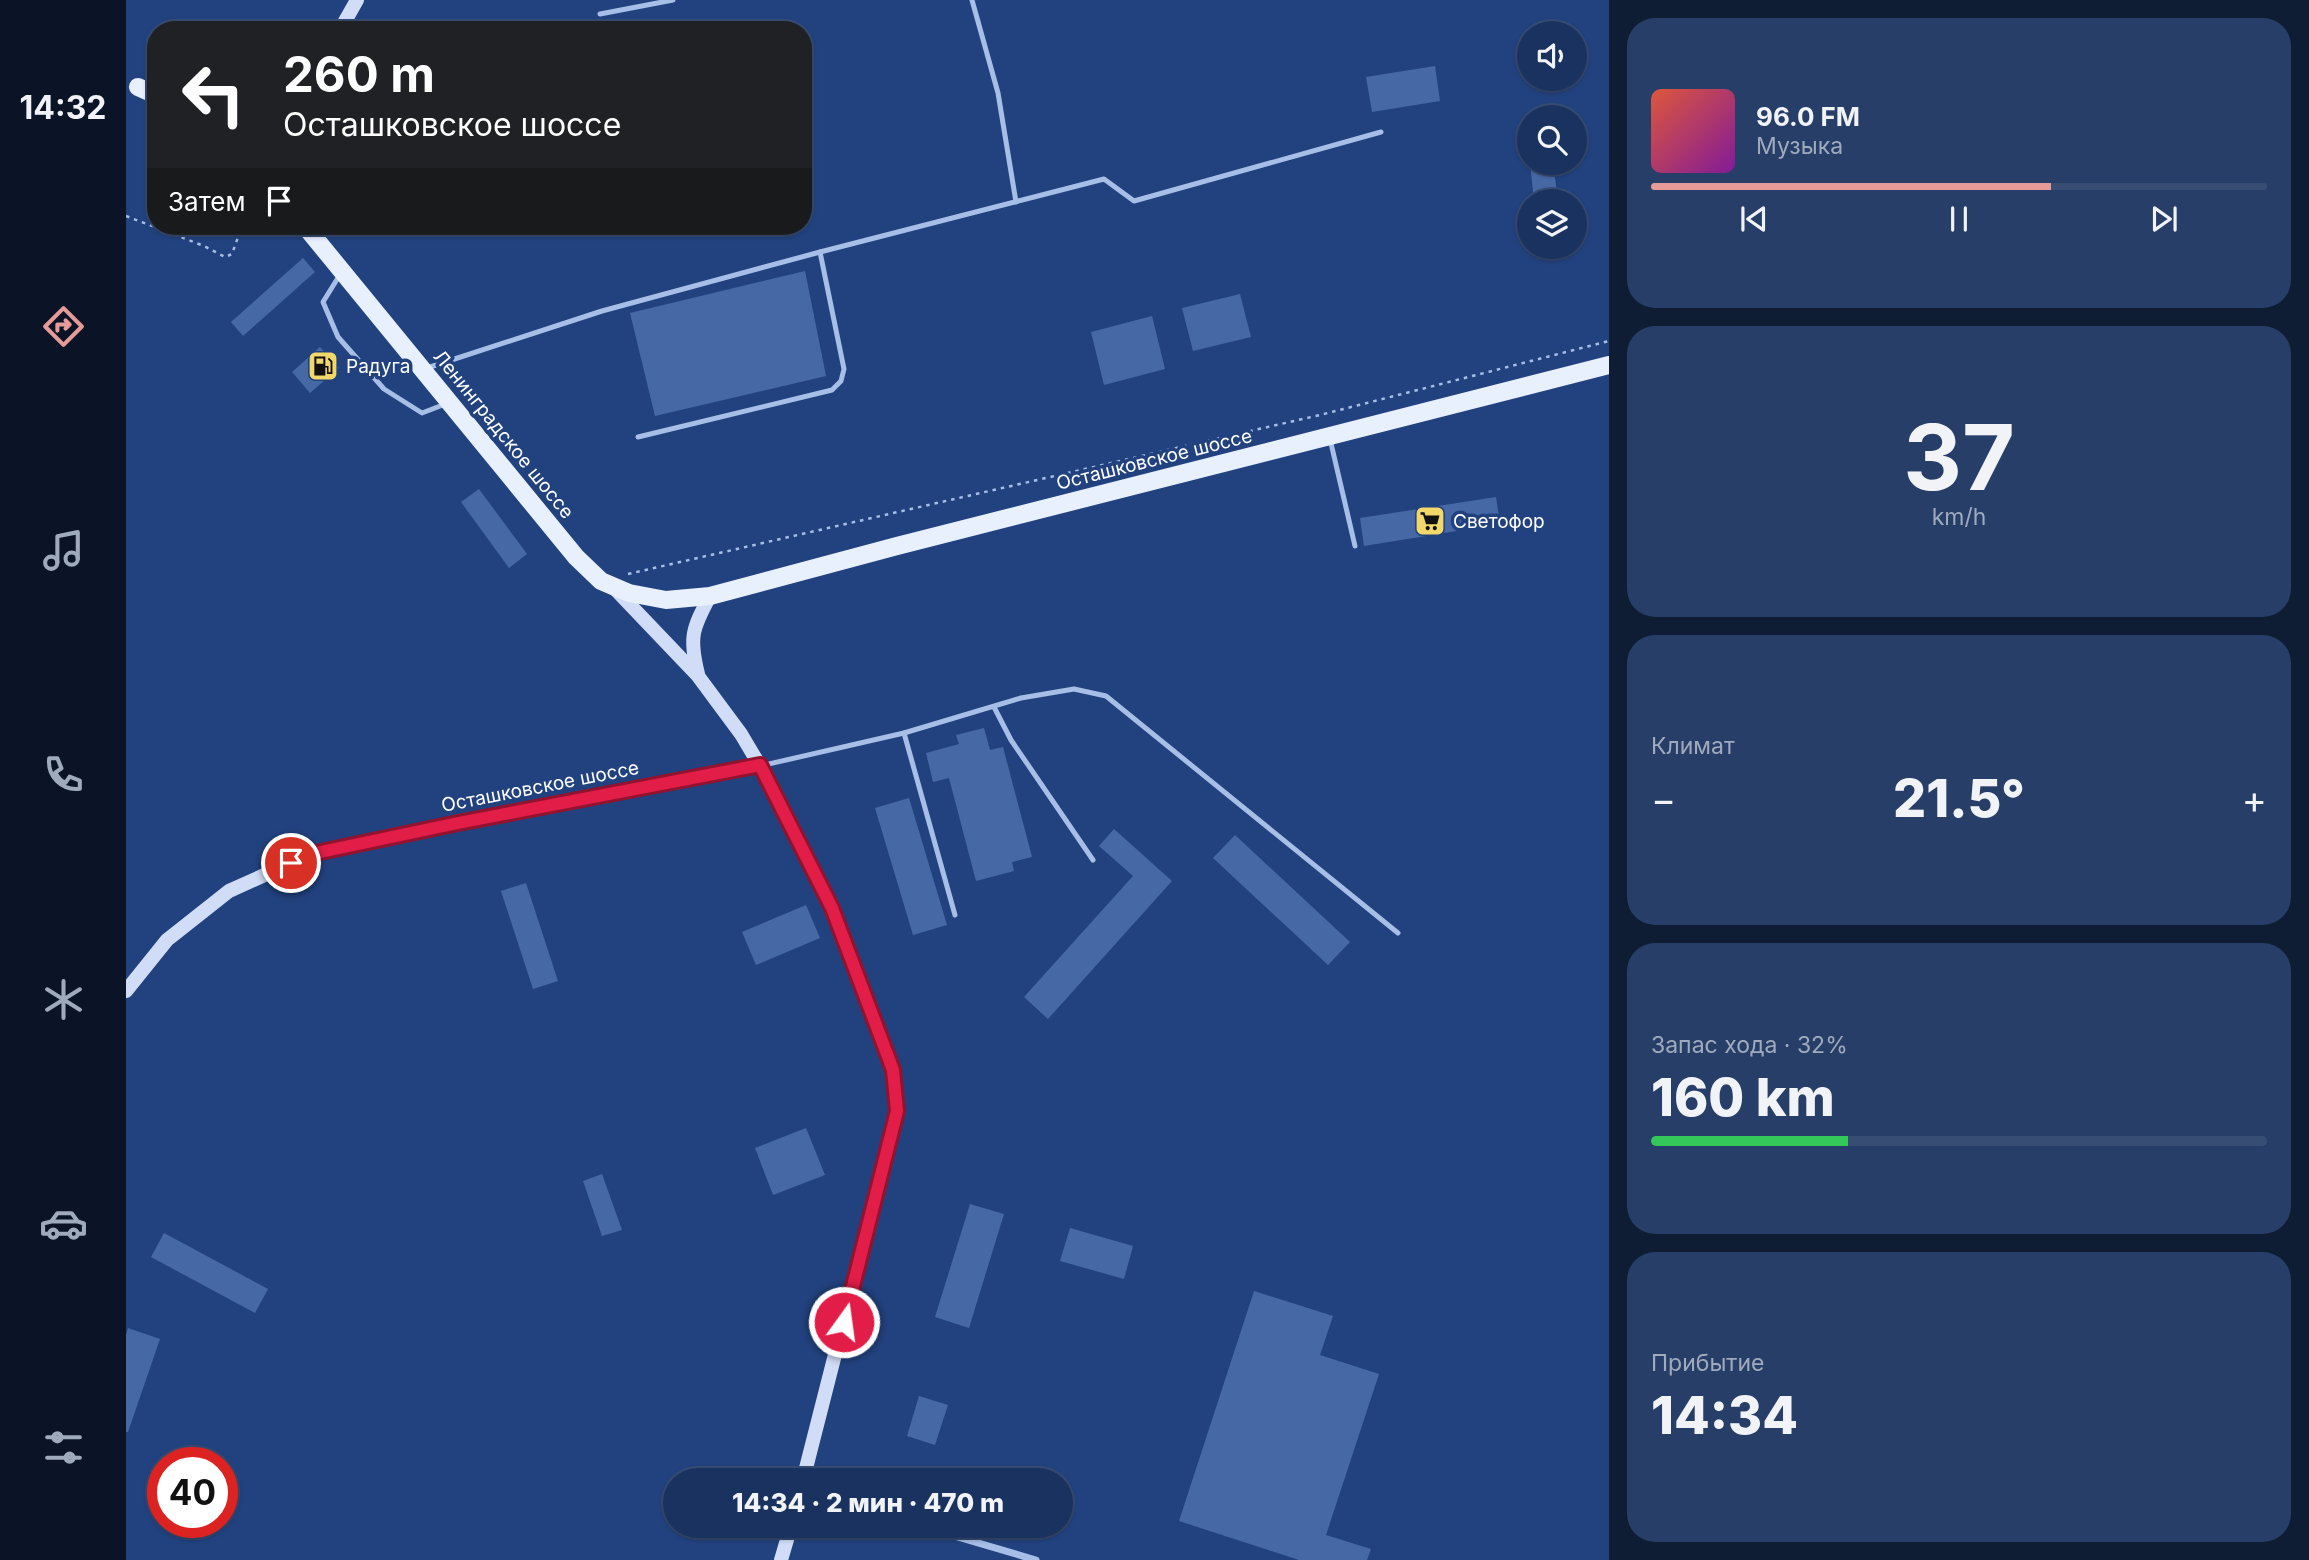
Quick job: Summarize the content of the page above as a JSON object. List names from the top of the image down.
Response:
{
  "streets": {
    "main road": ["Ленинградское шоссе", "Осташковское шоссе"]
  },
  "crossings": [
    ["Ленинградское шоссе", "Осташковское шоссе"]
  ],
  "places": {
    "fuel station": ["Радуга"],
    "supermarket": ["Светофор"]
  },
  "page": {
    "tabs": "14:32",
    "turn": ["260 m", "Осташковское шоссе"],
    "song": ["96.0 FM", "Музыка"],
    "then": "Затем",
    "tile": [
      ["37", "km/h"],
      "Климат",
      ["Запас хода · 32%", "160 km"],
      ["Прибытие", "14:34"]
    ],
    "heat": ["−", "21.5°", "+"],
    "limit": "40",
    "trip": "14:34 · 2 мин · 470 m"
  }
}
